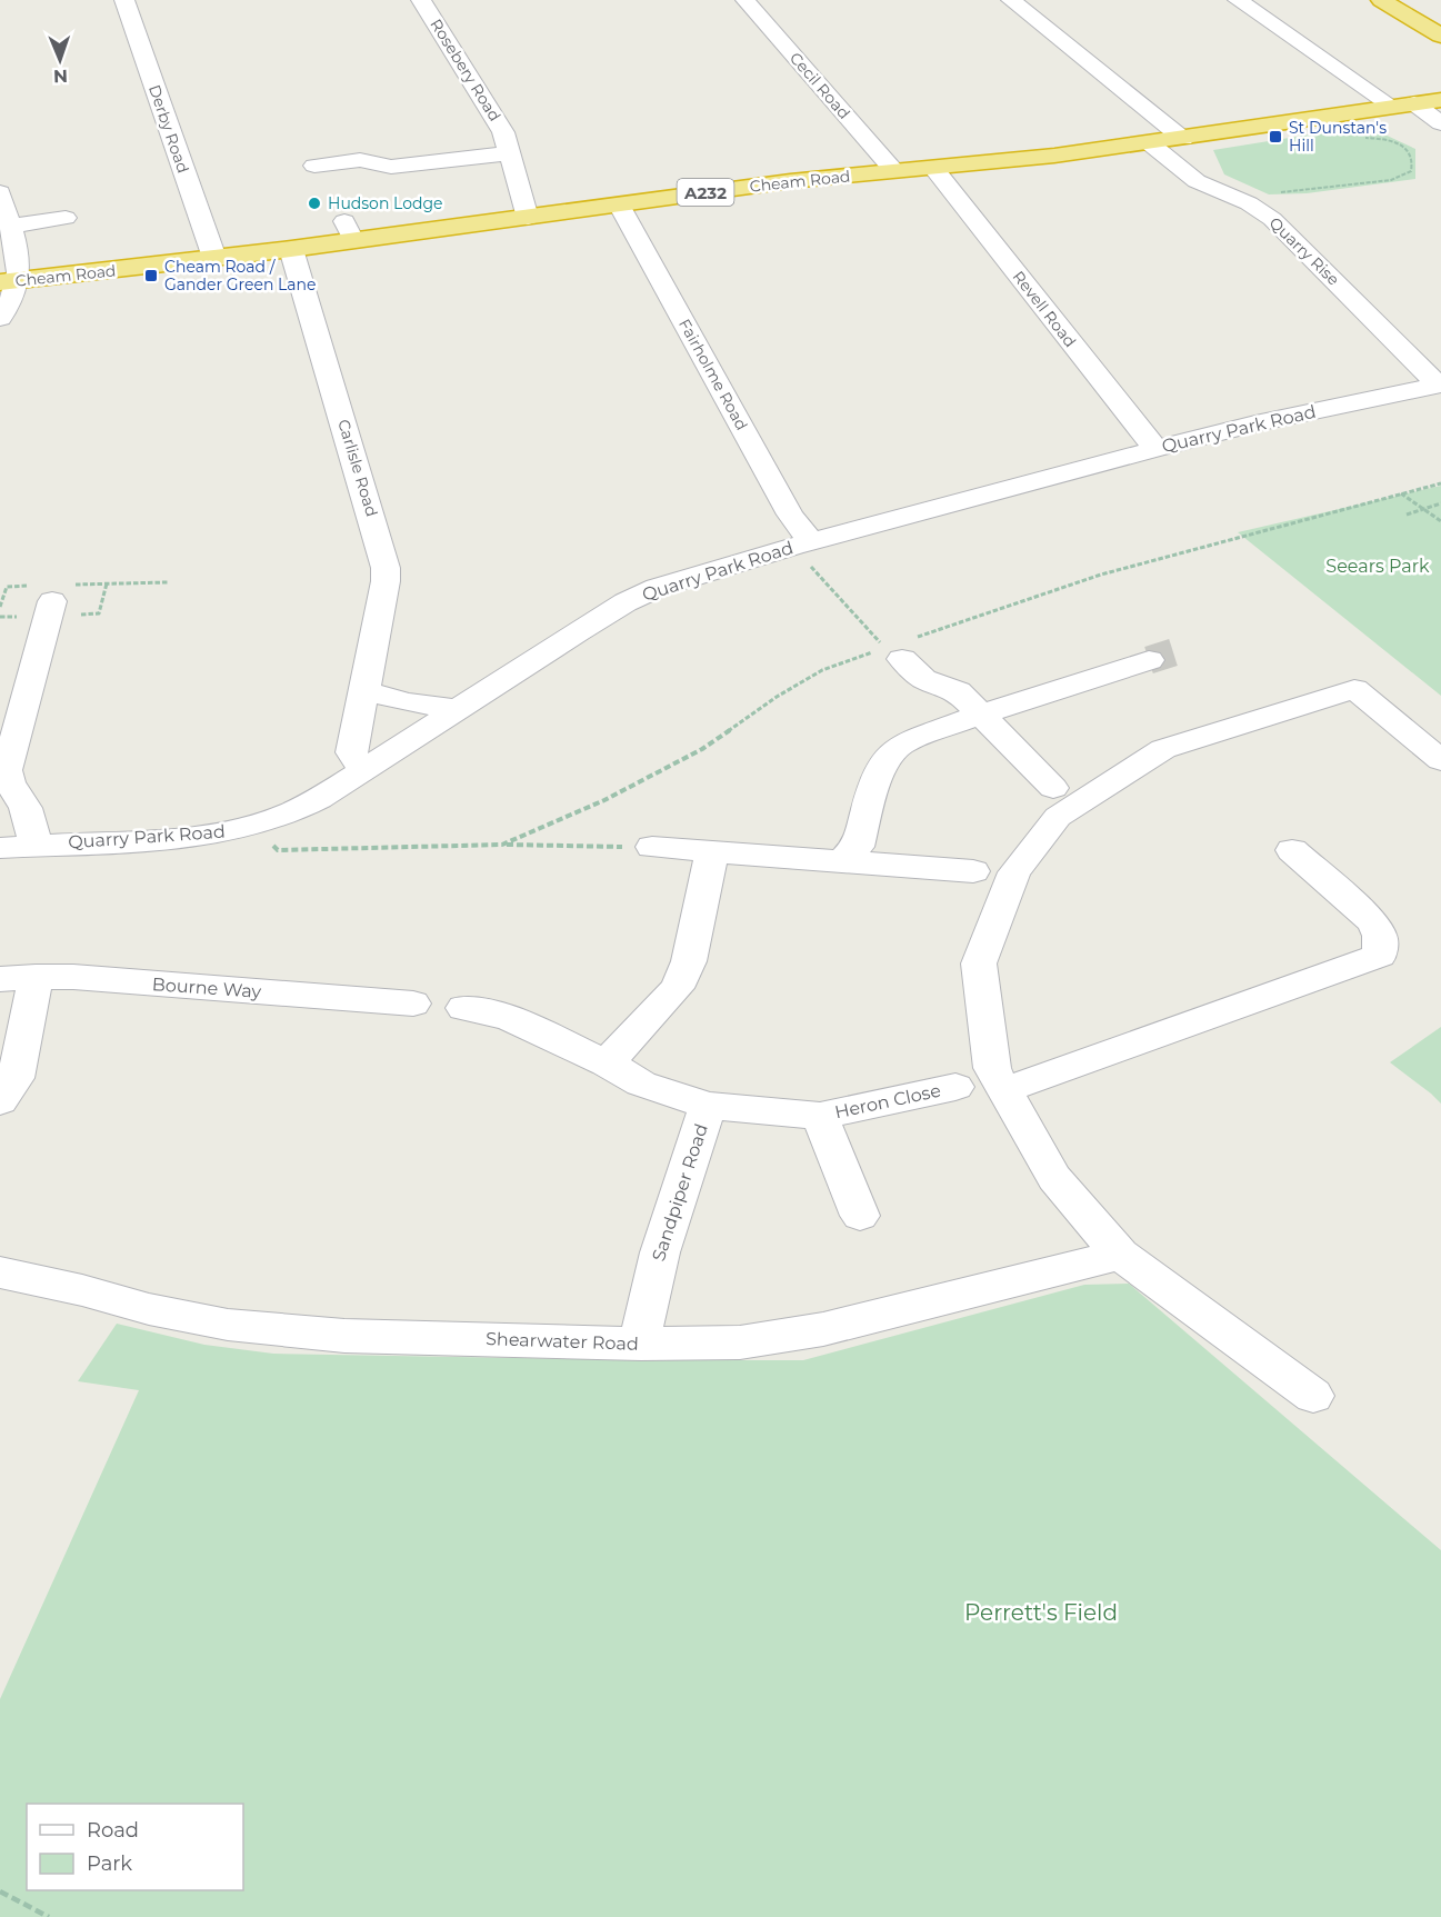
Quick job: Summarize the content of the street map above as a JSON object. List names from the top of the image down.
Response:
{
  "streets": {
    "highway": ["Cheam Road", "A232"],
    "street": [
      "Rosebery Road",
      "Cecil Road",
      "Derby Road",
      "Quarry Rise",
      "Revell Road",
      "Fairholme Road",
      "Quarry Park Road",
      "Carlisle Road",
      "Bourne Way",
      "Heron Close",
      "Sandpiper Road",
      "Shearwater Road"
    ]
  },
  "crossings": [
    ["Rosebery Road", "Cheam Road"],
    ["Cecil Road", "Cheam Road"],
    ["Derby Road", "Cheam Road"],
    ["Cheam Road", "Quarry Rise"],
    ["Cheam Road", "Revell Road"],
    ["Cheam Road", "Fairholme Road"],
    ["Cheam Road", "Carlisle Road"],
    ["Quarry Rise", "Quarry Park Road"],
    ["Revell Road", "Quarry Park Road"],
    ["Fairholme Road", "Quarry Park Road"],
    ["Quarry Park Road", "Carlisle Road"],
    ["Heron Close", "Sandpiper Road"],
    ["Sandpiper Road", "Shearwater Road"]
  ],
  "parks": ["Seears Park", "Perrett's Field"],
  "places": {
    "transit": ["St Dunstan's Hill", "Cheam Road / Gander Green Lane"],
    "other": ["Hudson Lodge"]
  },
  "legend": ["Road", "Park"],
  "north": "bottom"
}
